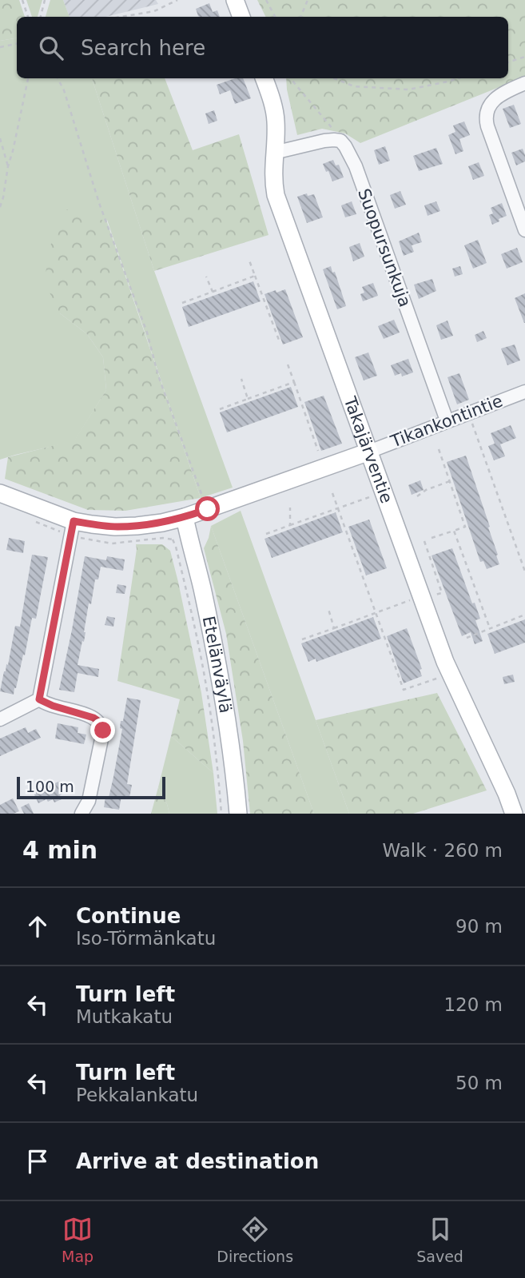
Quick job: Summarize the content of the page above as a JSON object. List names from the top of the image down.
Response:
{
  "streets": {
    "street": [
      "Suopursunkuja",
      "Tikankontintie",
      "Takajärventie",
      "Etelänväylä"
    ]
  },
  "crossings": [
    ["Suopursunkuja", "Tikankontintie"],
    ["Tikankontintie", "Takajärventie"]
  ],
  "scale_bar": "100 m",
  "page": {
    "search": "Search here",
    "scale": "100 m",
    "heading": ["4 min", "Walk · 260 m"],
    "list": [
      ["Continue", "Iso-Törmänkatu", "90 m"],
      ["Turn left", "Mutkakatu", "120 m"],
      ["Turn left", "Pekkalankatu", "50 m"],
      "Arrive at destination"
    ],
    "nav": ["Map", "Directions", "Saved"]
  }
}
